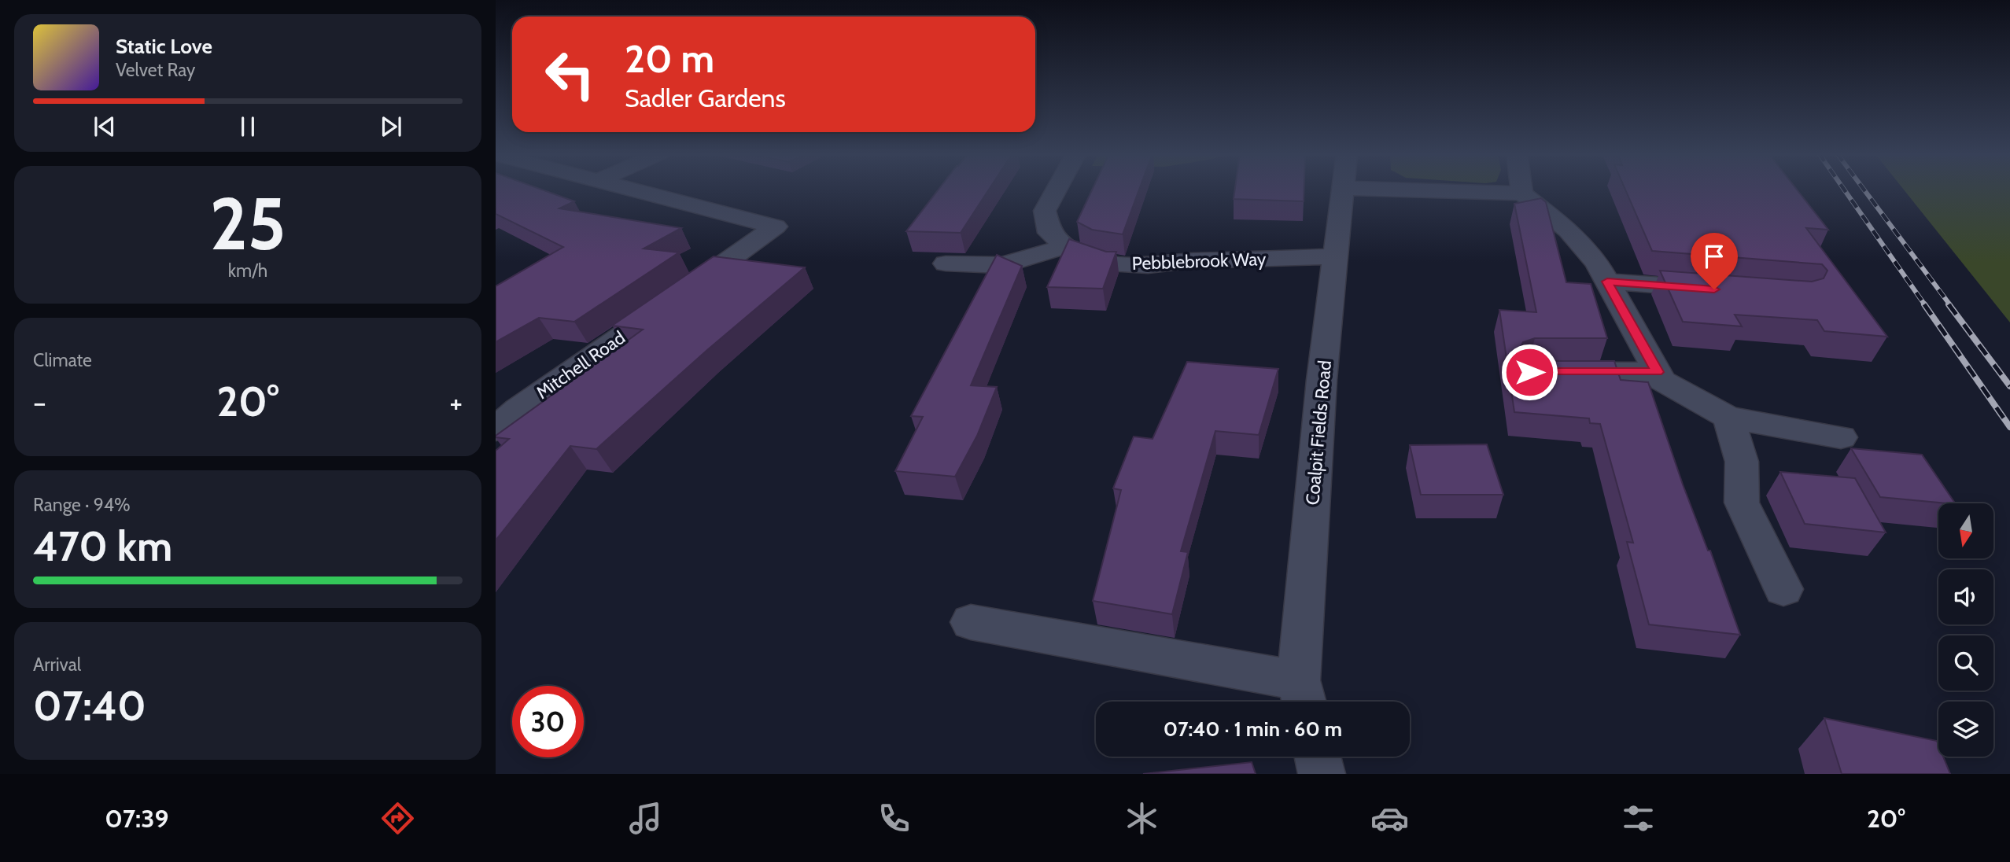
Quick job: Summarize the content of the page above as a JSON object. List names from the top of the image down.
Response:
{
  "streets": {
    "street": ["Pebblebrook Way", "Mitchell Road", "Coalpit Fields Road"]
  },
  "crossings": [
    ["Pebblebrook Way", "Coalpit Fields Road"]
  ],
  "north": "bottom",
  "page": {
    "turn": ["20 m", "Sadler Gardens"],
    "song": ["Static Love", "Velvet Ray"],
    "tile": [
      ["25", "km/h"],
      "Climate",
      ["Range · 94%", "470 km"],
      ["Arrival", "07:40"]
    ],
    "heat": ["−", "20°", "+"],
    "limit": "30",
    "trip": "07:40 · 1 min · 60 m",
    "tabs": ["07:39", "20°"]
  }
}
